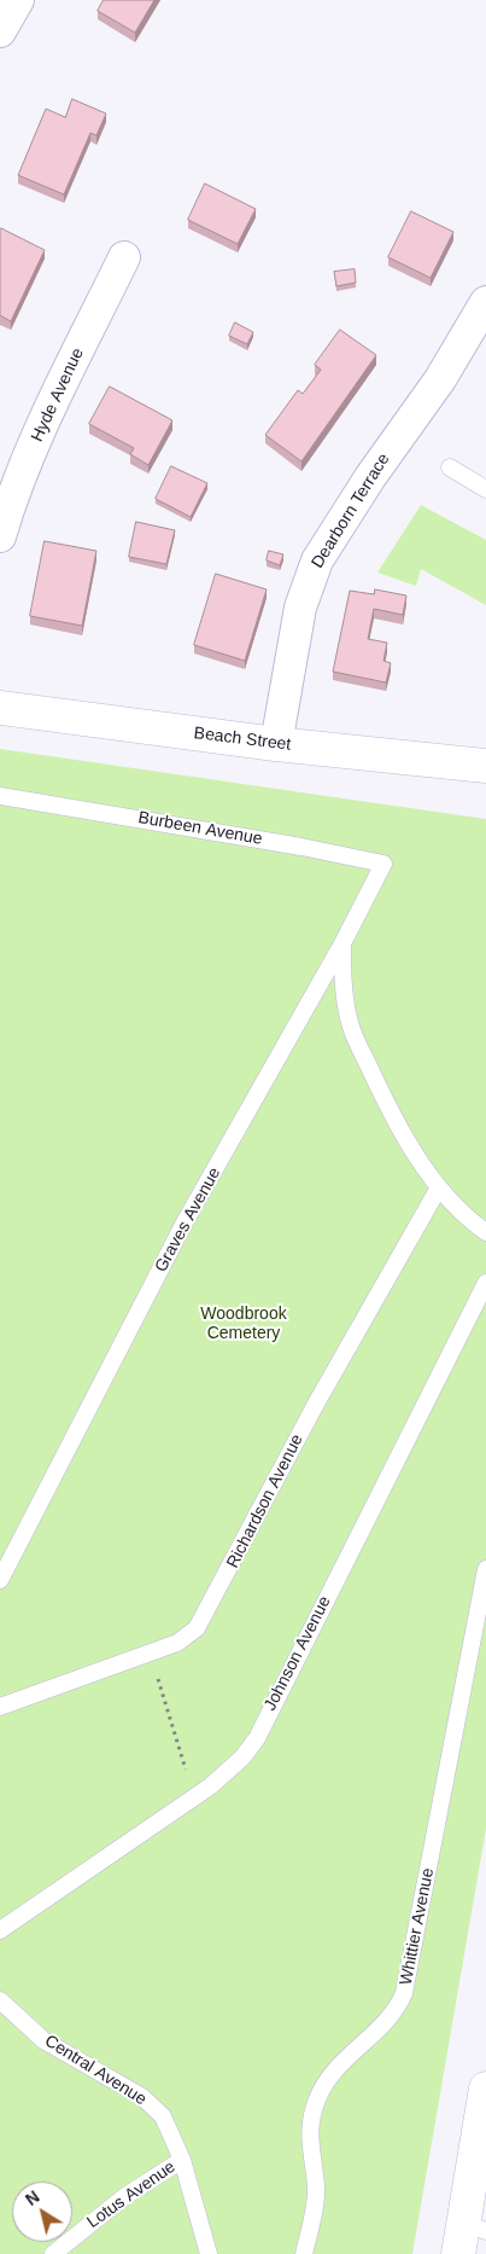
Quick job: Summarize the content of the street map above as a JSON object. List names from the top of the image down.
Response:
{
  "streets": {
    "street": ["Hyde Avenue", "Dearborn Terrace", "Beach Street"],
    "lane": [
      "Burbeen Avenue",
      "Graves Avenue",
      "Richardson Avenue",
      "Johnson Avenue",
      "Whittier Avenue",
      "Central Avenue",
      "Lotus Avenue"
    ]
  },
  "crossings": [
    ["Dearborn Terrace", "Beach Street"],
    ["Burbeen Avenue", "Graves Avenue"],
    ["Central Avenue", "Lotus Avenue"]
  ],
  "parks": ["Woodbrook Cemetery"],
  "north": "top left"
}
